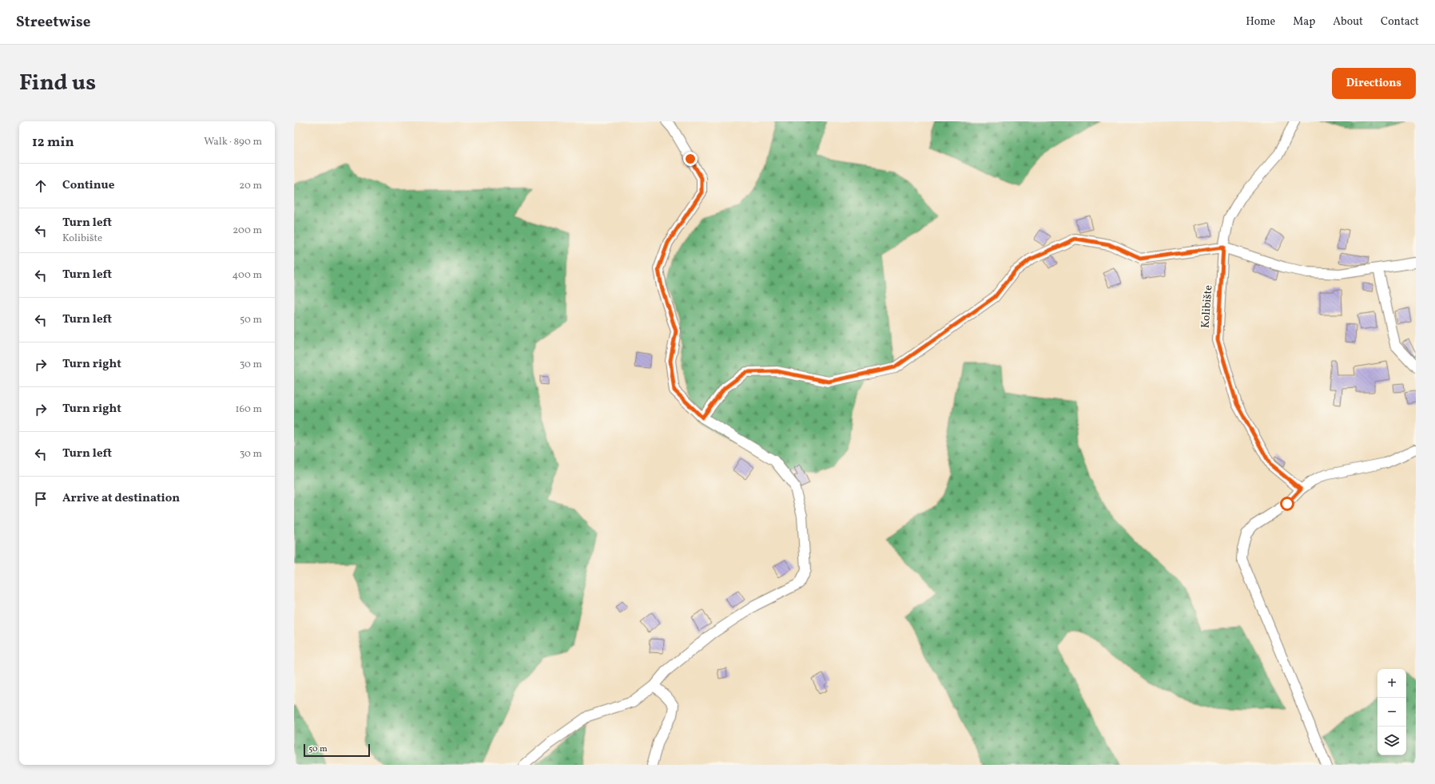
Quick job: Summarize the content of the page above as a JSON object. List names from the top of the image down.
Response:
{
  "streets": {
    "street": ["Kolibište"]
  },
  "scale_bar": "50 m",
  "page": {
    "header": "Streetwise",
    "nav": [
      "Home",
      "Map",
      "About",
      "Contact"
    ],
    "title": "Find us",
    "buttons": "Directions",
    "heading": ["12 min", "Walk · 890 m"],
    "list": [
      ["Continue", "20 m"],
      ["Turn left", "Kolibište", "200 m"],
      ["Turn left", "400 m"],
      ["Turn left", "50 m"],
      ["Turn right", "30 m"],
      ["Turn right", "160 m"],
      ["Turn left", "30 m"],
      "Arrive at destination"
    ],
    "map_buttons": ["+", "−"],
    "scale": "50 m"
  }
}
